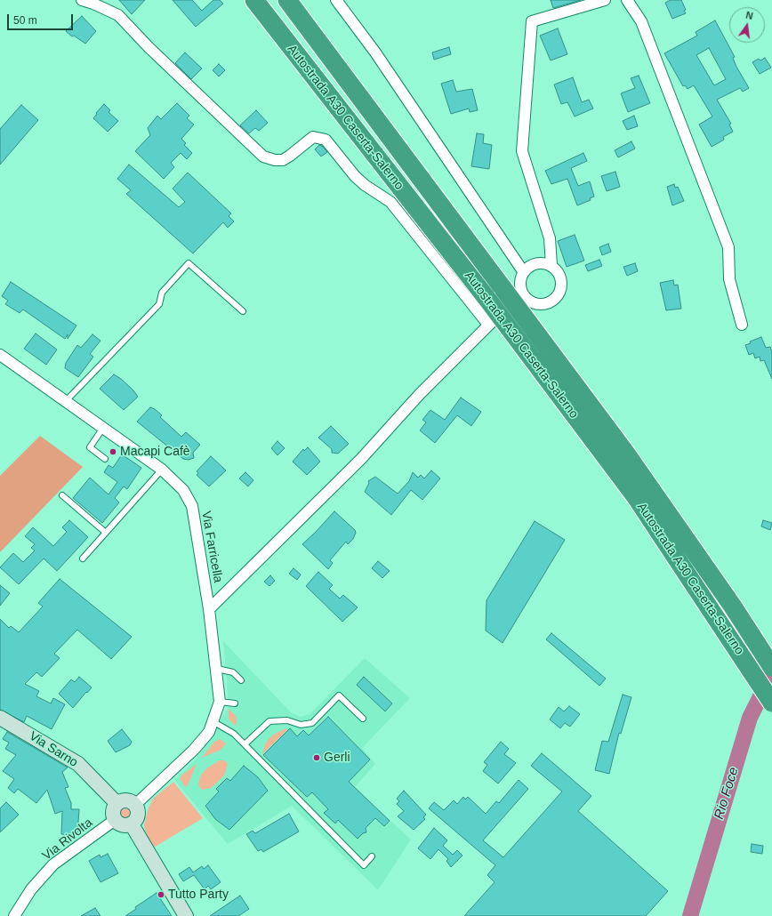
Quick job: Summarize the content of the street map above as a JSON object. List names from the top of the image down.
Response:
{
  "streets": {
    "highway": ["Autostrada A30 Caserta-Salerno"],
    "main road": ["Via Sarno"],
    "street": ["Via Farricella", "Via Rivolta"]
  },
  "crossings": [
    ["Via Farricella", "Via Sarno"],
    ["Via Farricella", "Via Rivolta"],
    ["Via Sarno", "Via Rivolta"]
  ],
  "water": ["Rio Foce"],
  "places": ["Macapi Cafè", "Gerli", "Tutto Party"],
  "scale_bar": "50 m",
  "north": "top"
}
